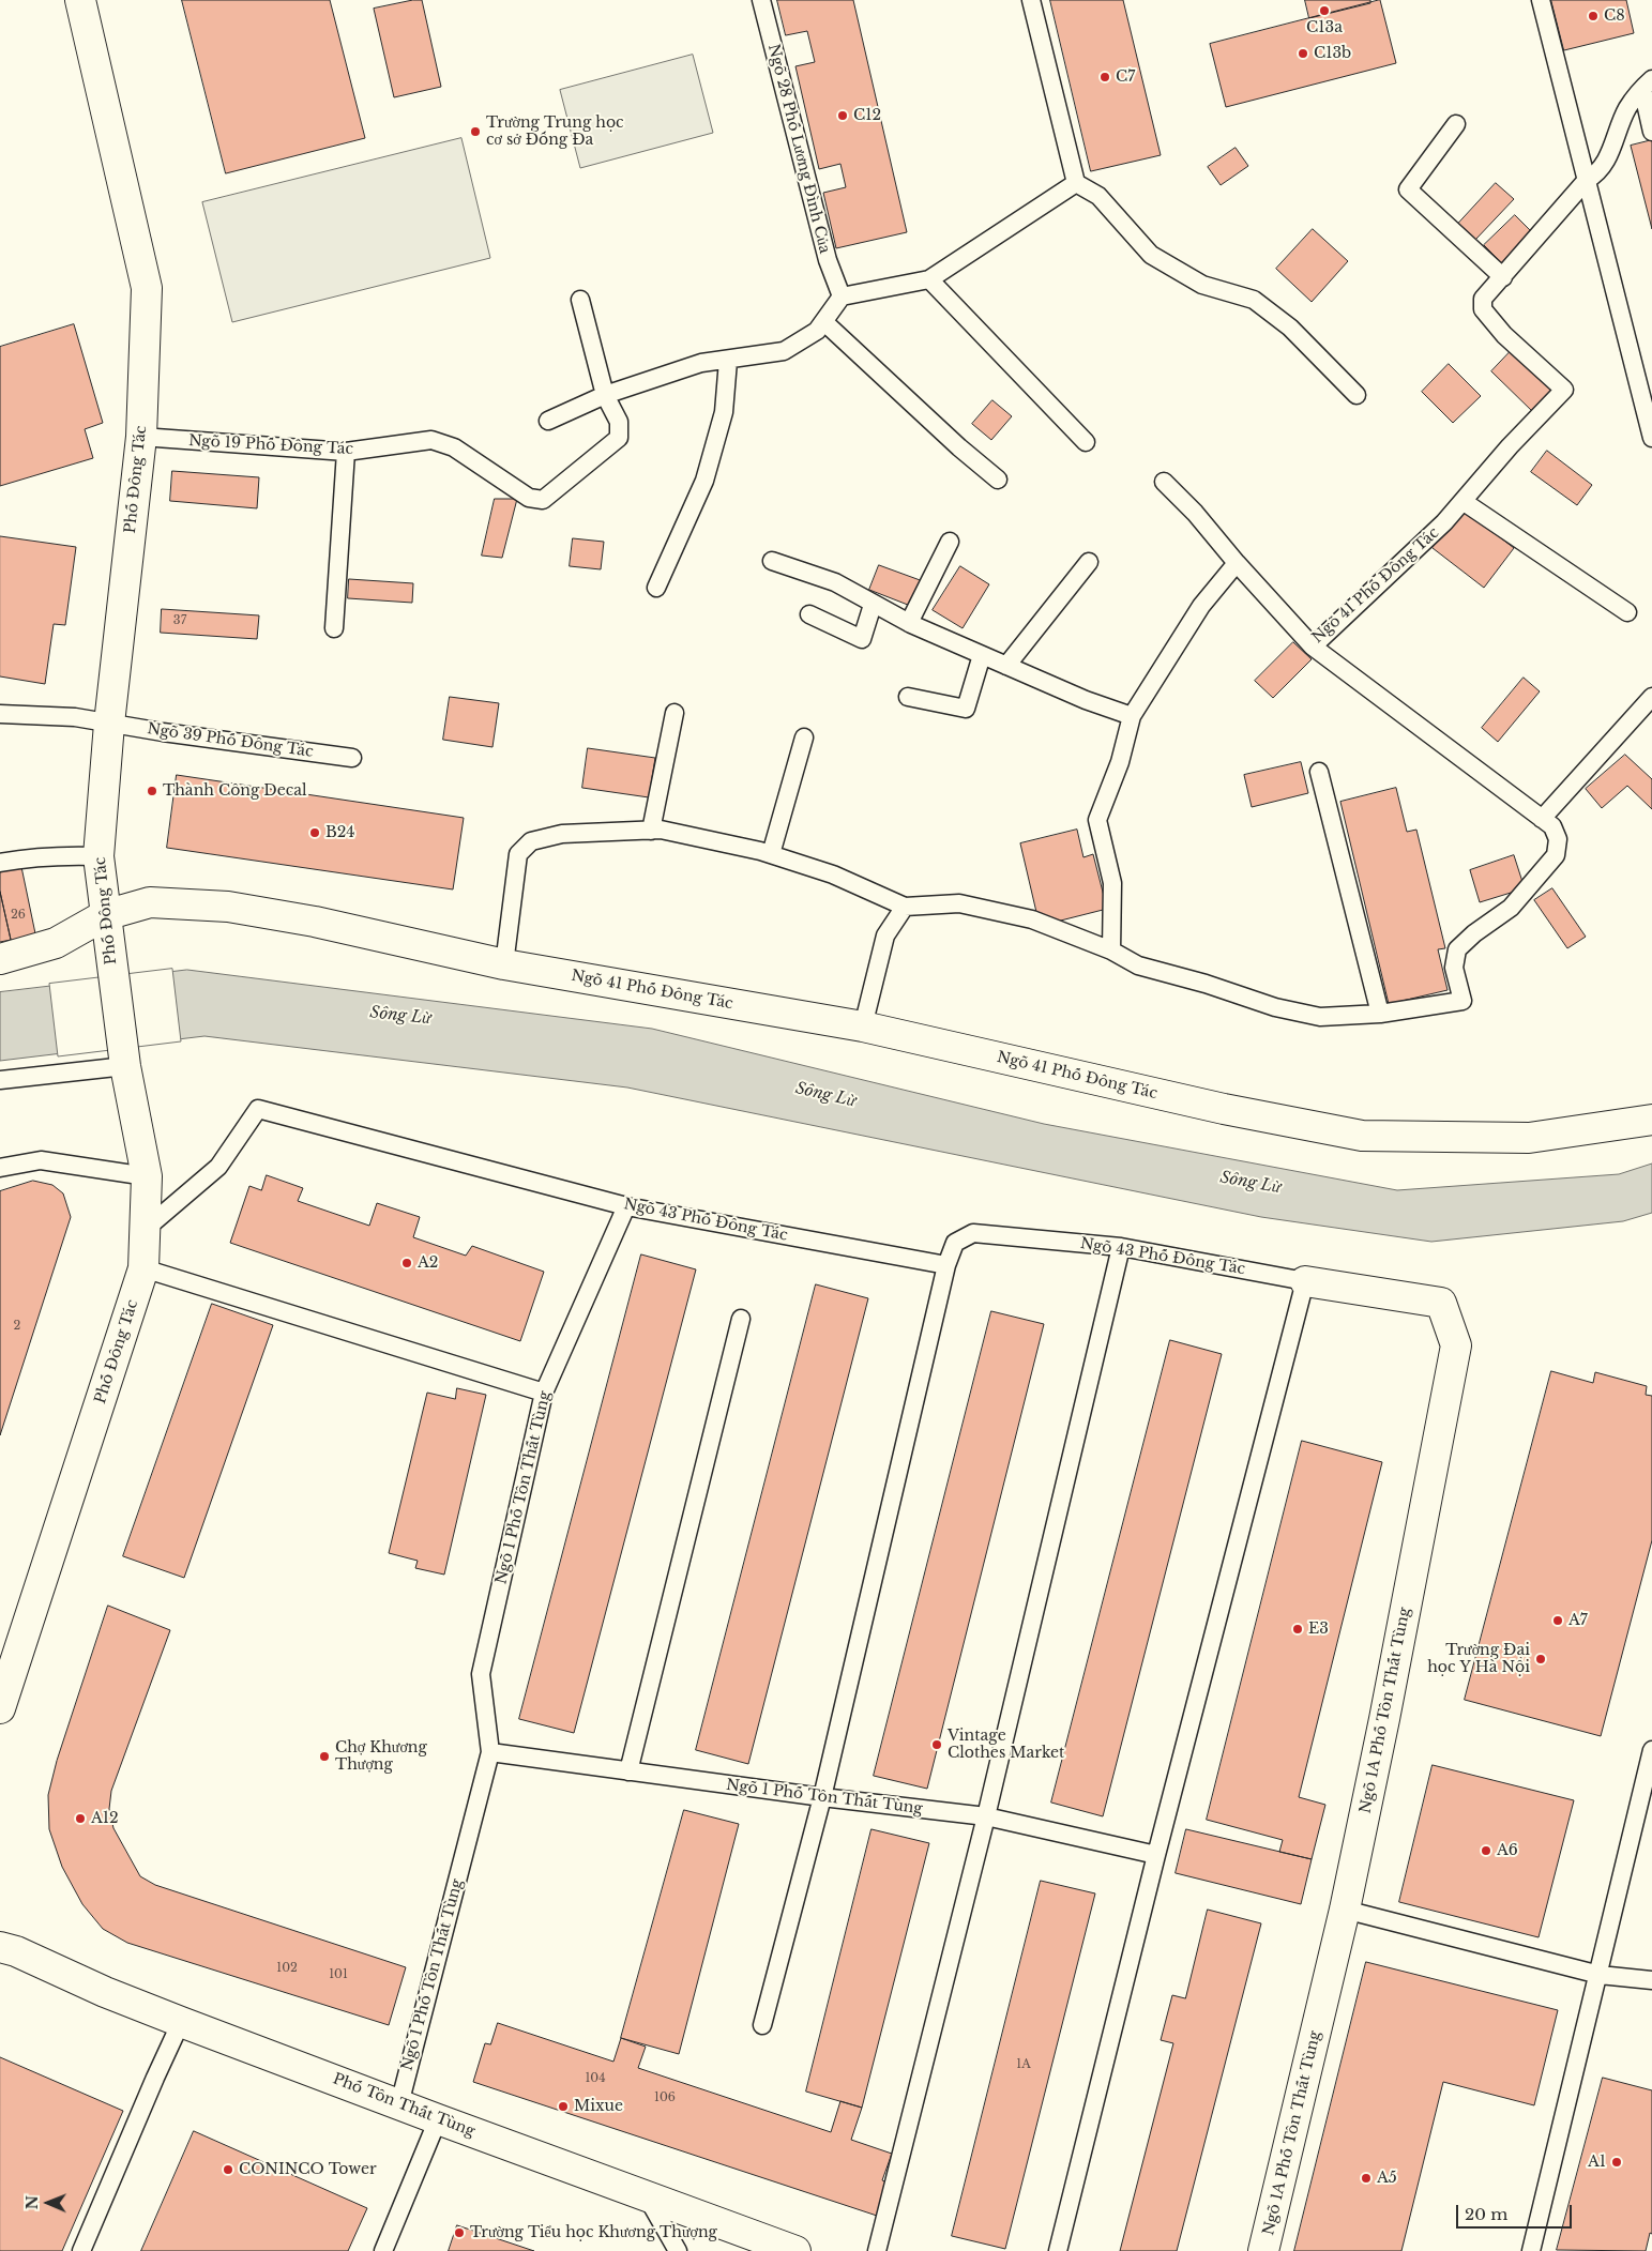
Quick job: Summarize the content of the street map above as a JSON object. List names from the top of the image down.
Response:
{
  "streets": {
    "street": [
      "Phố Đông Tác",
      "Ngõ 41 Phố Đông Tác",
      "Ngõ 1A Phố Tôn Thất Tùng",
      "Phố Tôn Thất Tùng"
    ],
    "lane": [
      "Ngõ 28 Phố Lương Đình Của",
      "Ngõ 19 Phố Đông Tác",
      "Ngõ 39 Phố Đông Tác",
      "Ngõ 43 Phố Đông Tác",
      "Ngõ 1 Phố Tôn Thất Tùng"
    ]
  },
  "crossings": [
    ["Ngõ 19 Phố Đông Tác", "Phố Đông Tác"],
    ["Phố Đông Tác", "Ngõ 41 Phố Đông Tác"],
    ["Phố Đông Tác", "Ngõ 39 Phố Đông Tác"],
    ["Phố Đông Tác", "Ngõ 43 Phố Đông Tác"],
    ["Ngõ 43 Phố Đông Tác", "Ngõ 1 Phố Tôn Thất Tùng"],
    ["Ngõ 43 Phố Đông Tác", "Ngõ 1A Phố Tôn Thất Tùng"],
    ["Ngõ 1 Phố Tôn Thất Tùng", "Phố Tôn Thất Tùng"]
  ],
  "water": ["Sông Lừ"],
  "places": [
    "C13a",
    "C8",
    "C13b",
    "C7",
    "C12",
    "Trường Trung học cơ sở Đống Đa",
    "Thành Công Decal",
    "B24",
    "A2",
    "A7",
    "E3",
    "Trường Đại học Y Hà Nội",
    "Vintage Clothes Market",
    "Chợ Khương Thượng",
    "A12",
    "A6",
    "Mixue",
    "A1",
    "CONINCO Tower",
    "A5",
    "Trường Tiểu học Khương Thượng"
  ],
  "house_numbers": [
    "37",
    "26",
    "2",
    "102",
    "101",
    "1A",
    "104",
    "106"
  ],
  "scale_bar": "20 m",
  "north": "left"
}
